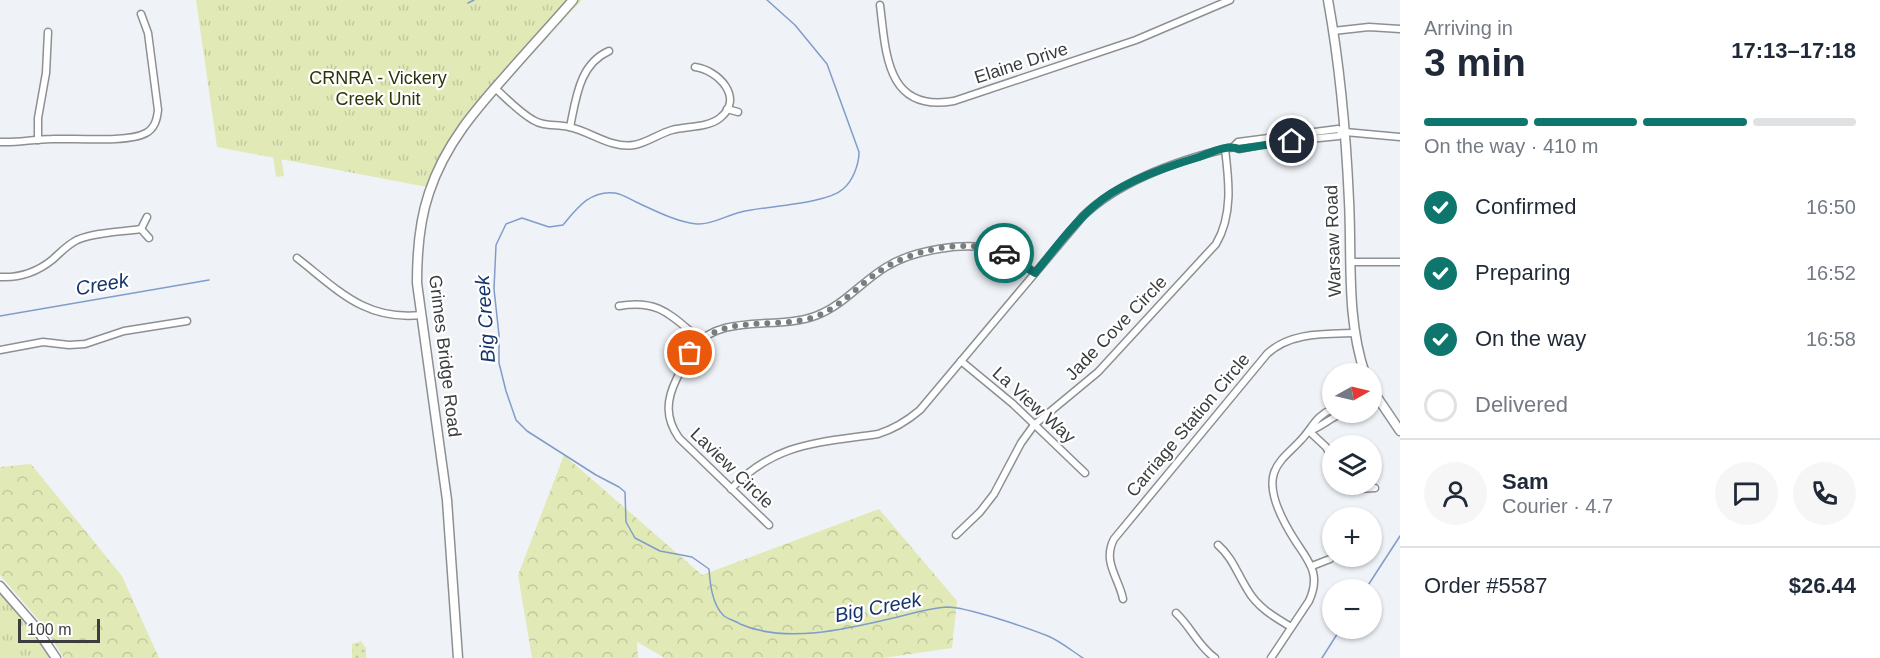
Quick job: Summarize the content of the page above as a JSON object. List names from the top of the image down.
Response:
{
  "streets": {
    "street": [
      "Elaine Drive",
      "Warsaw Road",
      "Jade Cove Circle",
      "Grimes Bridge Road",
      "La View Way",
      "Carriage Station Circle",
      "Laview Circle"
    ]
  },
  "crossings": [
    ["Warsaw Road", "Carriage Station Circle"],
    ["Jade Cove Circle", "La View Way"]
  ],
  "water": ["Creek", "Big Creek"],
  "parks": ["CRNRA - Vickery Creek Unit"],
  "scale_bar": "100 m",
  "north": "right",
  "page": {
    "heading": ["3 min", "Arriving in", "17:13–17:18"],
    "panel": [
      "Sam",
      "Courier · 4.7",
      "Order #5587",
      "$26.44"
    ],
    "bar": "On the way · 410 m",
    "list": [
      ["Confirmed", "16:50"],
      ["Preparing", "16:52"],
      ["On the way", "16:58"],
      "Delivered"
    ],
    "map_buttons": ["+", "−"],
    "scale": "100 m"
  }
}
